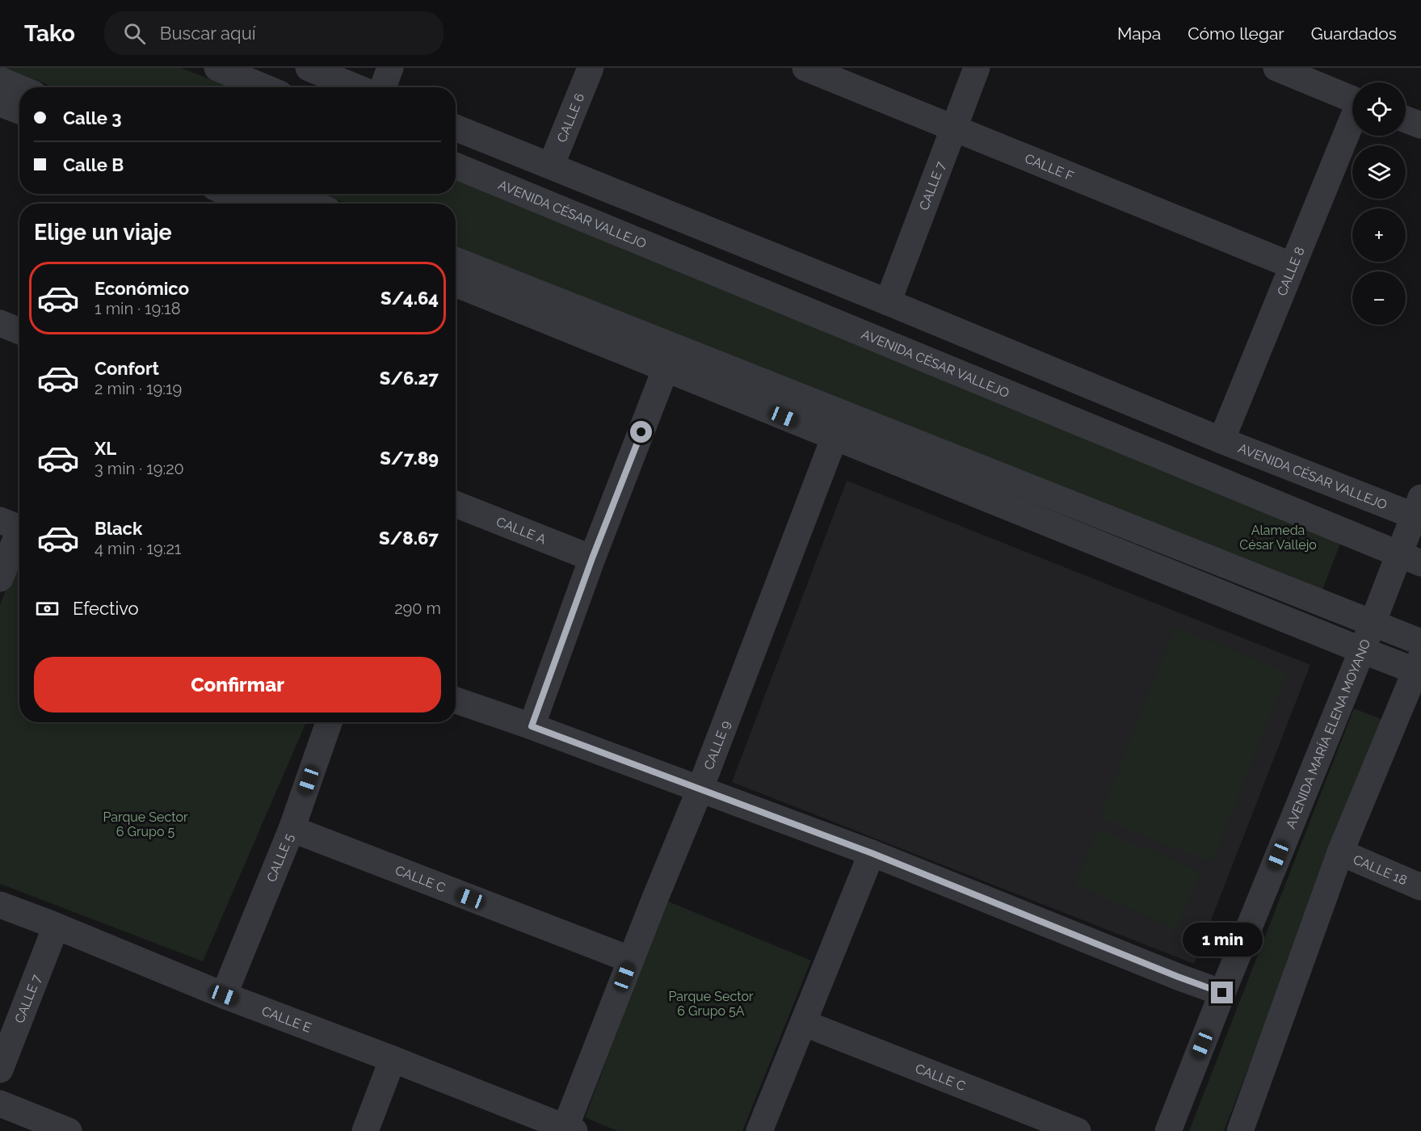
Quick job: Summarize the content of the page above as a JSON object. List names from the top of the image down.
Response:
{
  "streets": {
    "street": [
      "CALLE 6",
      "CALLE F",
      "CALLE 7",
      "AVENIDA CÉSAR VALLEJO",
      "CALLE 8",
      "CALLE A",
      "AVENIDA MARÍA ELENA MOYANO",
      "CALLE 9",
      "CALLE 5",
      "CALLE 18",
      "CALLE C",
      "CALLE E"
    ]
  },
  "crossings": [
    ["CALLE 6", "AVENIDA CÉSAR VALLEJO"],
    ["CALLE F", "CALLE 7"],
    ["CALLE F", "CALLE 8"],
    ["CALLE 7", "AVENIDA CÉSAR VALLEJO"],
    ["CALLE 7", "CALLE E"],
    ["AVENIDA CÉSAR VALLEJO", "CALLE 8"],
    ["AVENIDA CÉSAR VALLEJO", "AVENIDA MARÍA ELENA MOYANO"],
    ["CALLE 9", "CALLE C"],
    ["CALLE 9", "CALLE E"],
    ["CALLE 5", "CALLE C"],
    ["CALLE 5", "CALLE E"]
  ],
  "parks": ["Alameda César Vallejo", "Parque Sector 6 Grupo 5", "Parque Sector 6 Grupo 5A"],
  "page": {
    "header": "Tako",
    "search": "Buscar aquí",
    "nav": ["Mapa", "Cómo llegar", "Guardados"],
    "map_buttons": ["+", "−"],
    "banner": ["Calle 3", "Calle B"],
    "heading": "Elige un viaje",
    "list": [
      {
        "name": "Económico",
        "note": "1 min · 19:18",
        "value": "S/4.64"
      },
      {
        "name": "Confort",
        "note": "2 min · 19:19",
        "value": "S/6.27"
      },
      {
        "name": "XL",
        "note": "3 min · 19:20",
        "value": "S/7.89"
      },
      {
        "name": "Black",
        "note": "4 min · 19:21",
        "value": "S/8.67"
      }
    ],
    "pay": ["Efectivo", "290 m"],
    "buttons": "Confirmar",
    "bubble": "1 min"
  }
}
